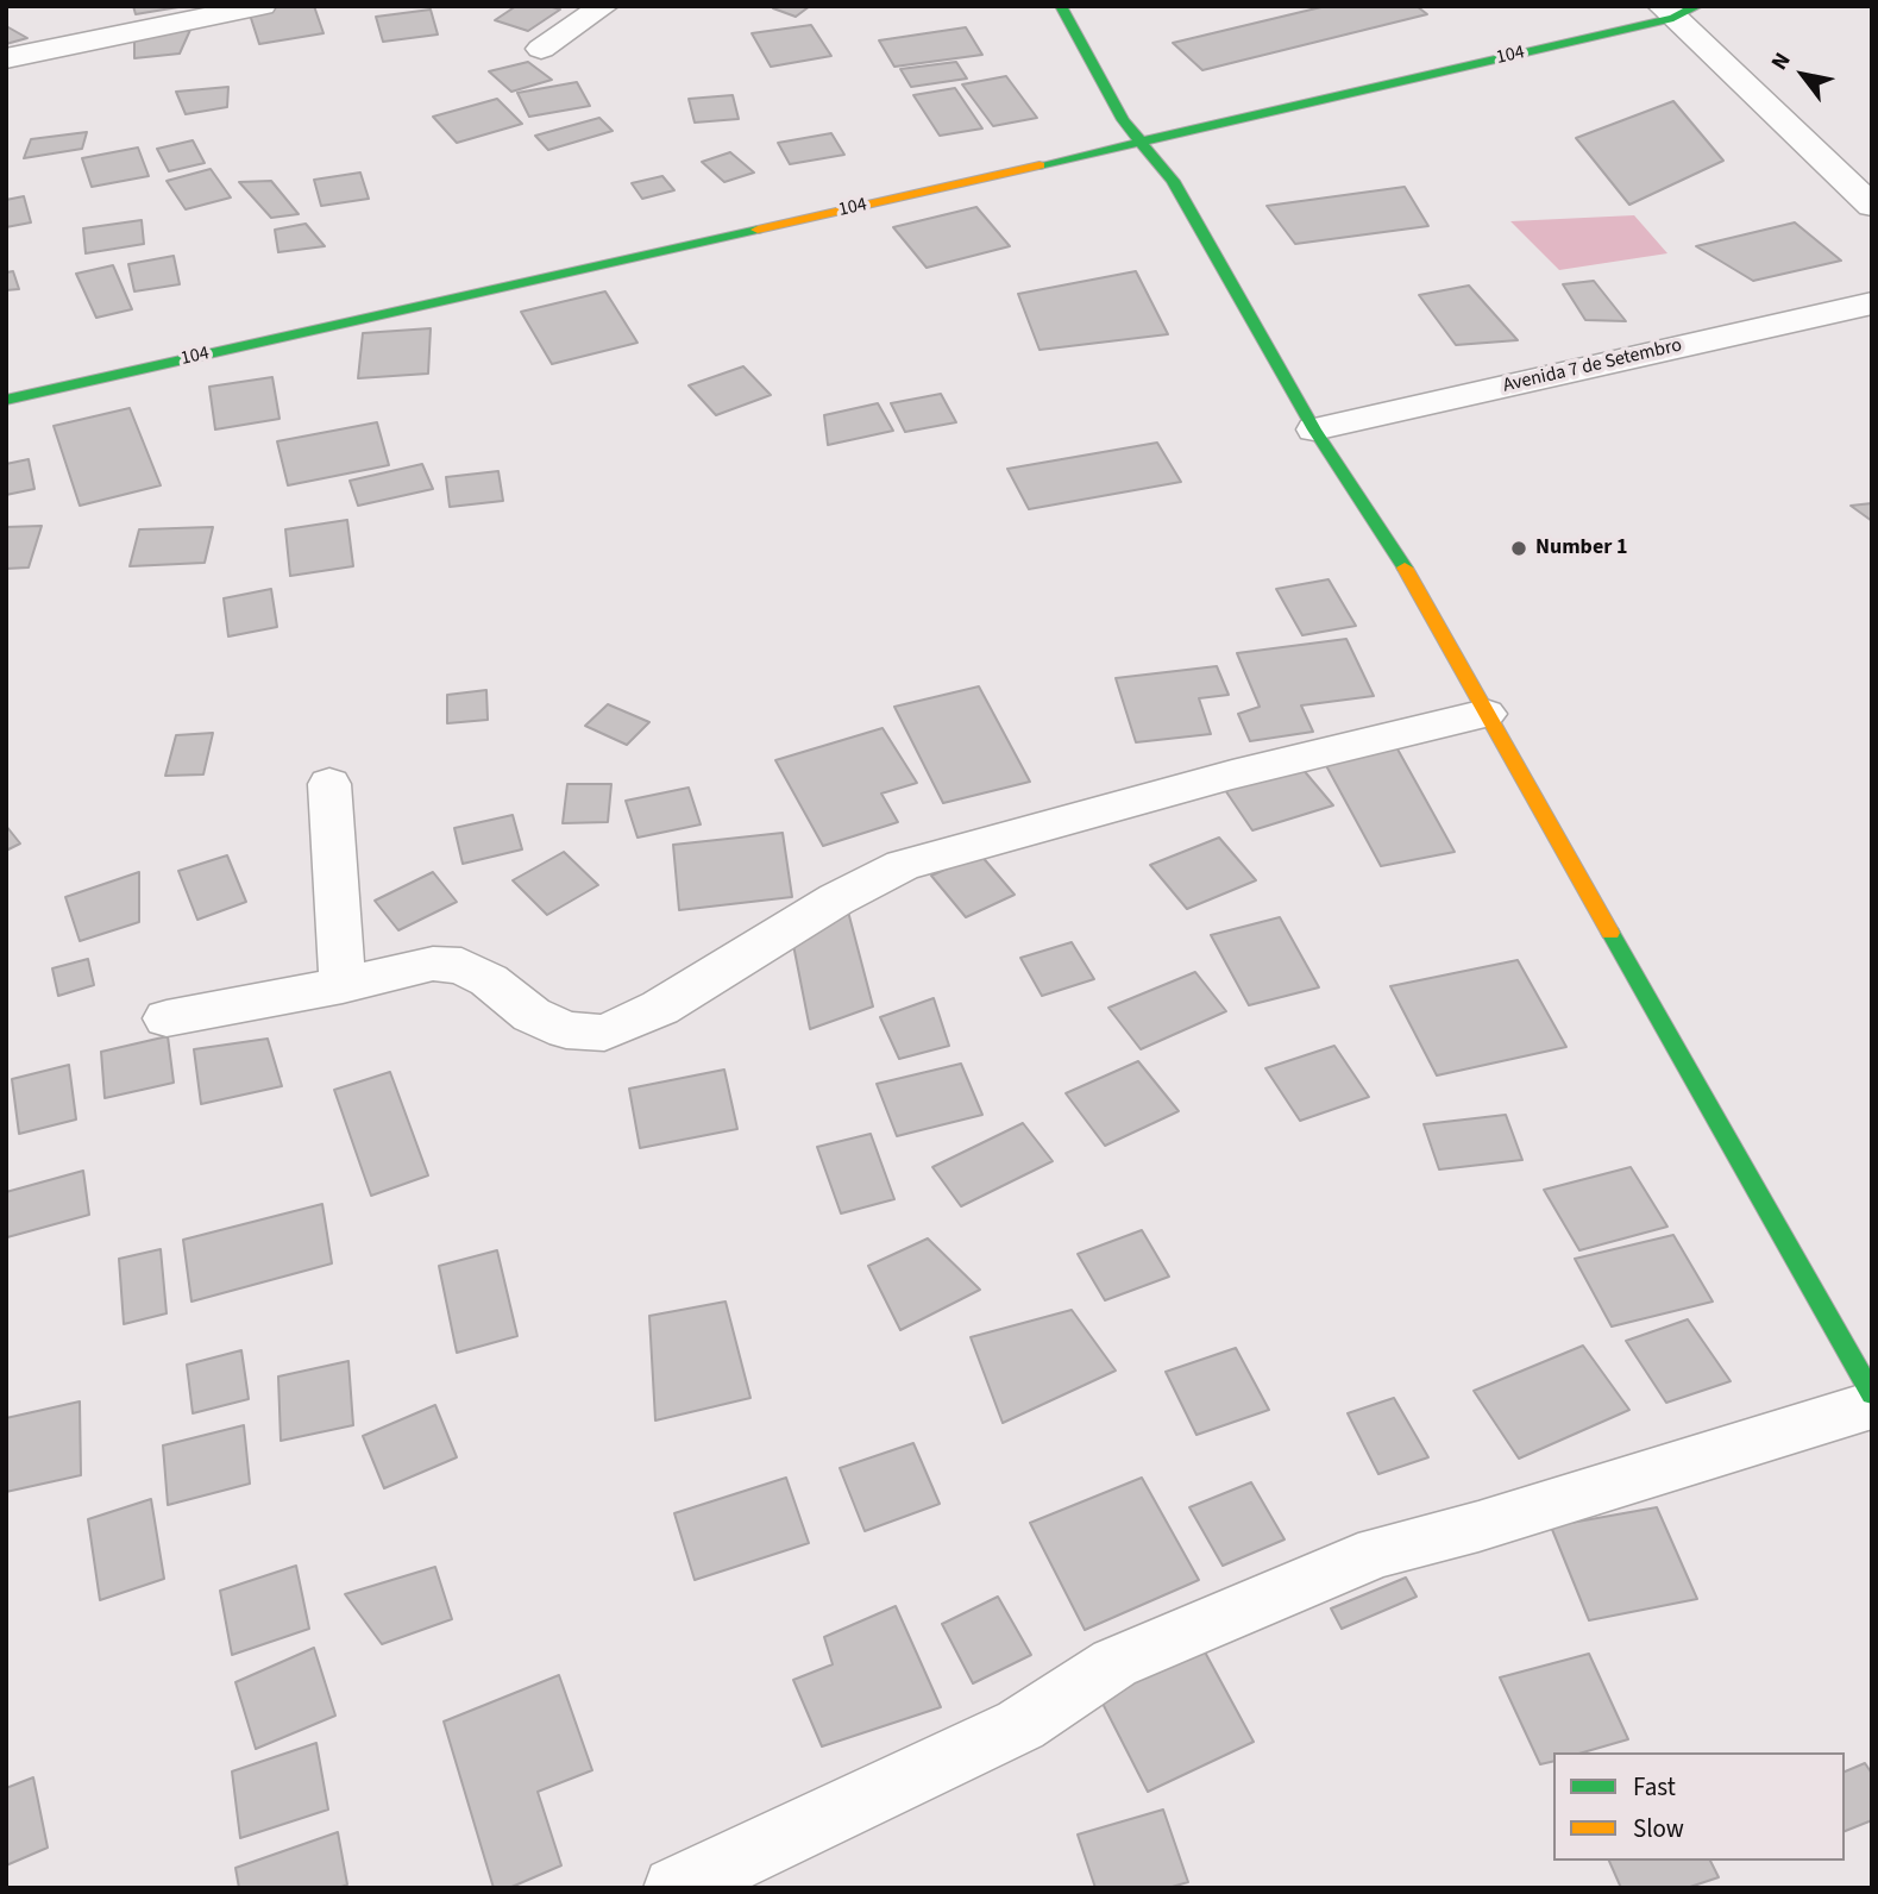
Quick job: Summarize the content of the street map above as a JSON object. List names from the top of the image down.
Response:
{
  "streets": {
    "street": ["104", "Avenida 7 de Setembro"]
  },
  "places": ["Number 1"],
  "legend": ["Fast", "Slow"],
  "north": "top left"
}
